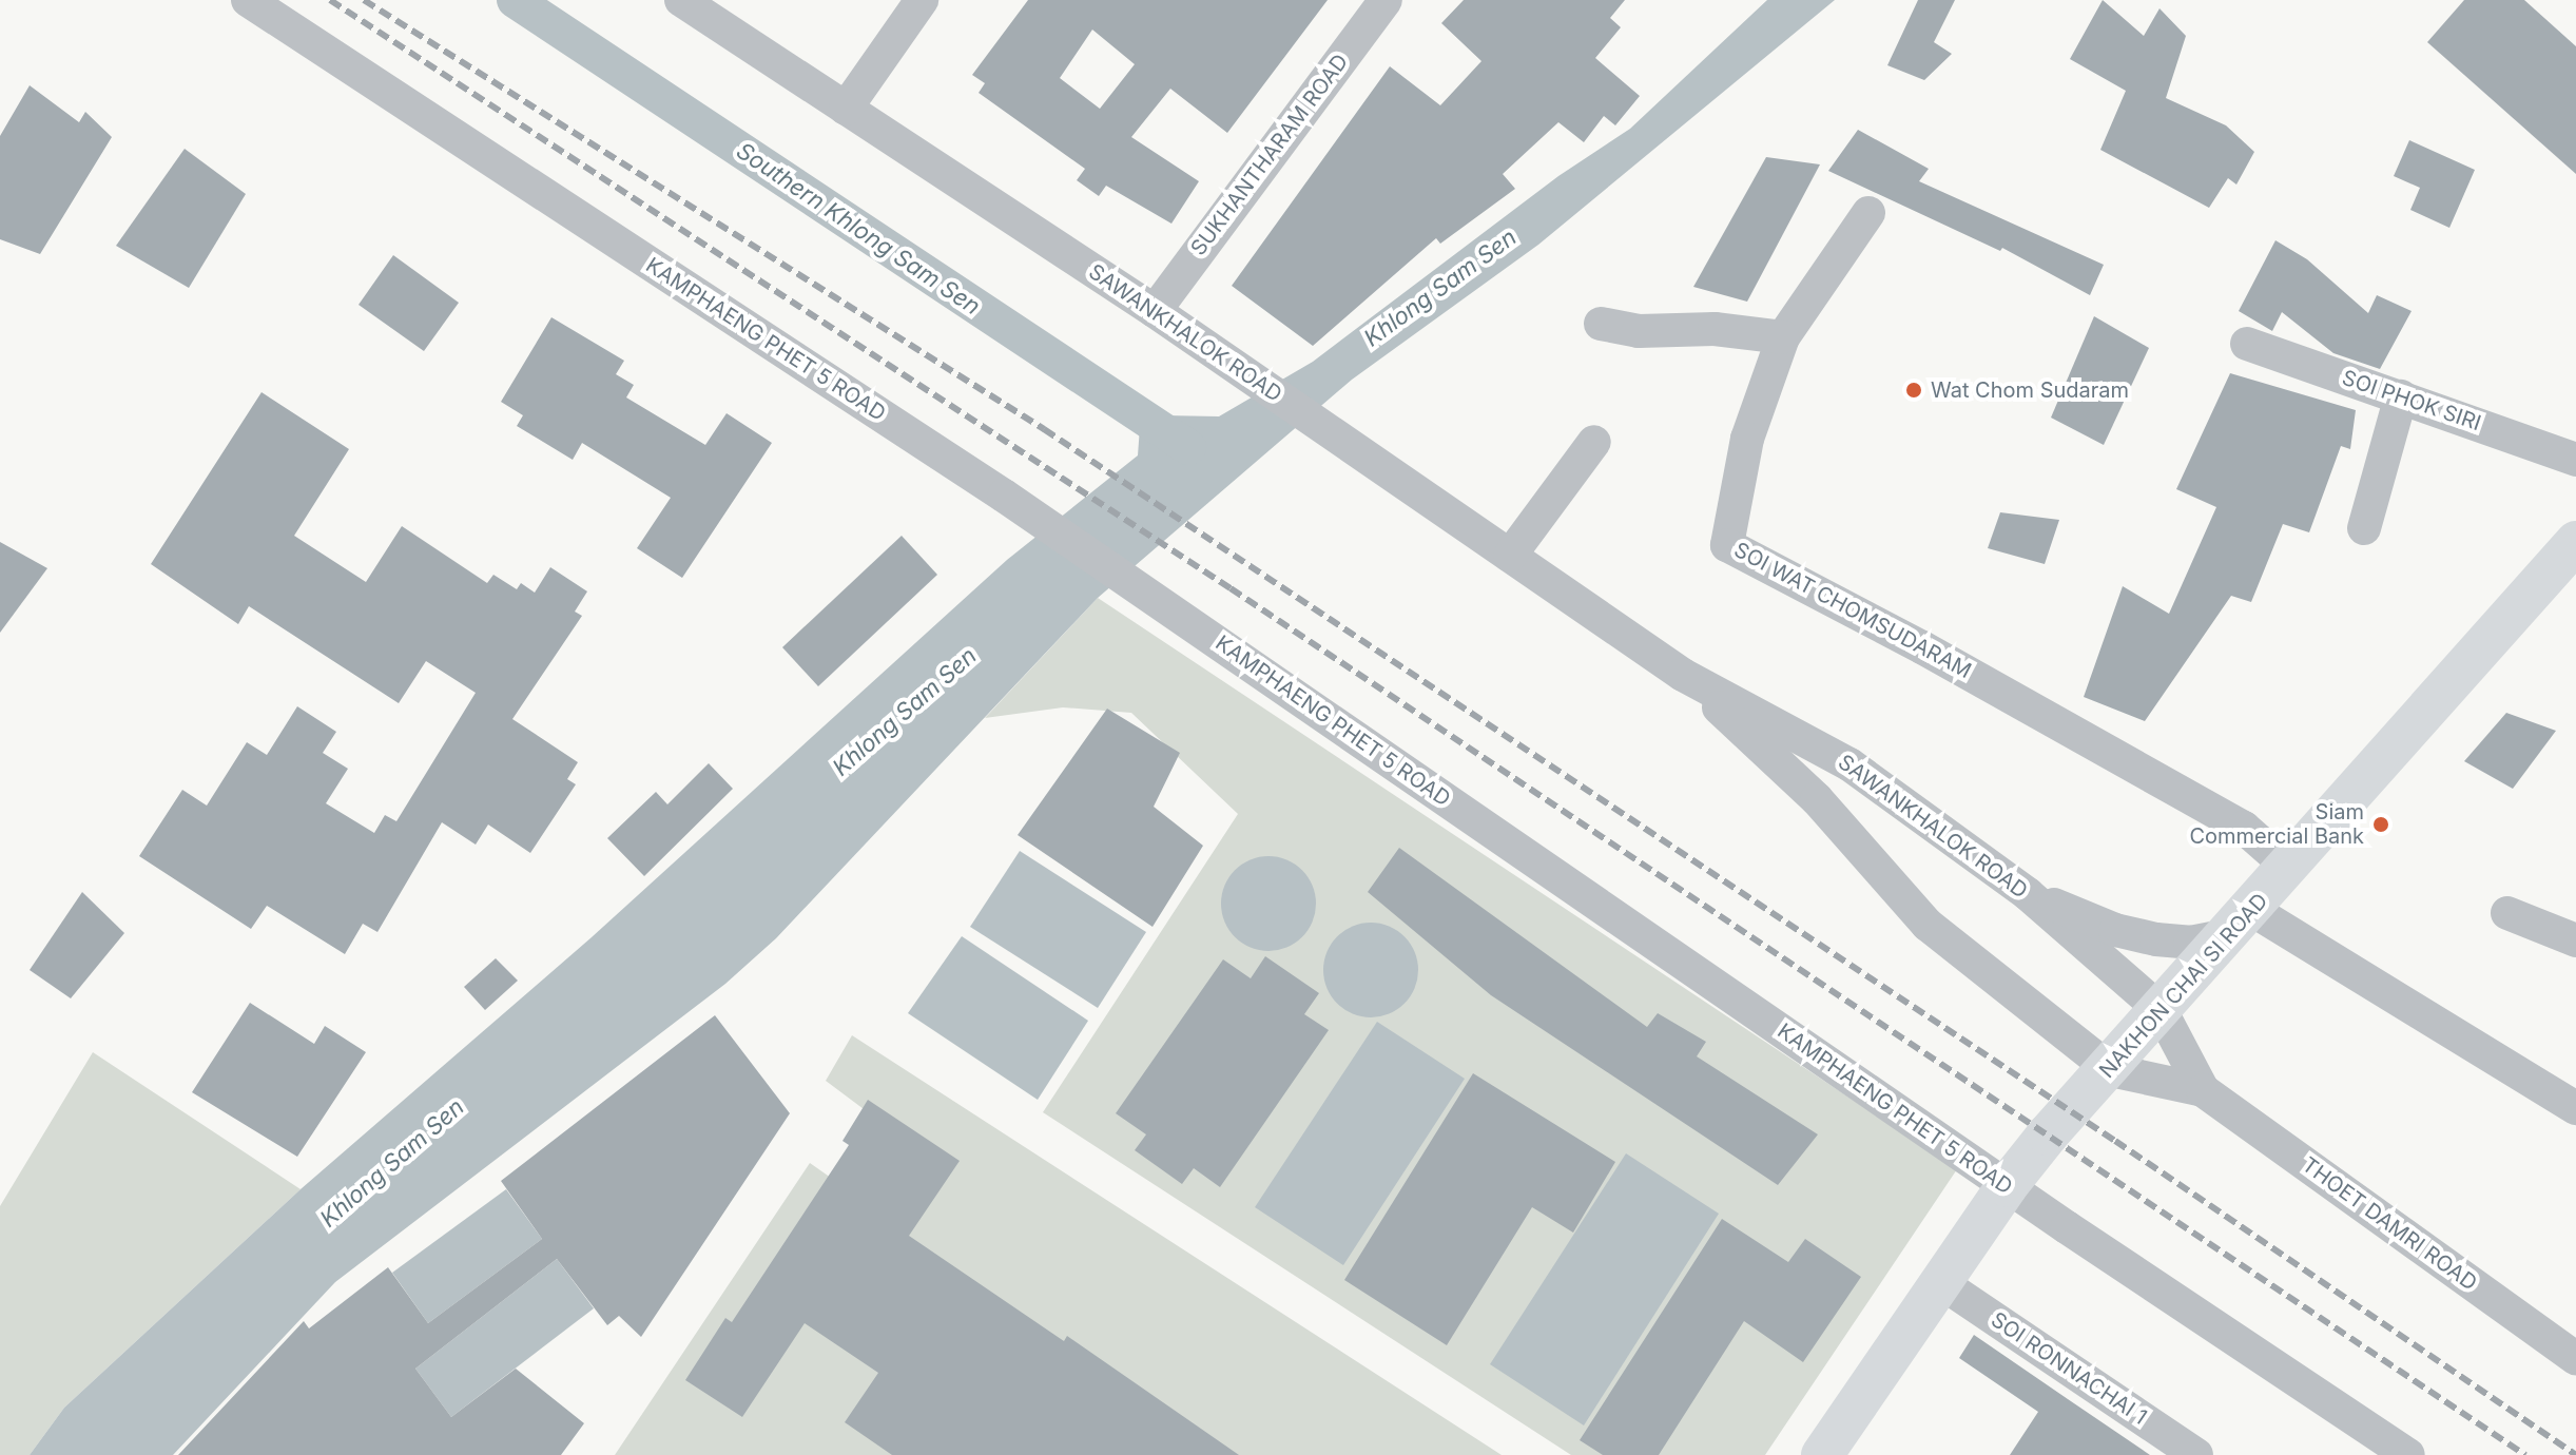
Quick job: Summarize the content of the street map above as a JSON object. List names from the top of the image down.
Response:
{
  "streets": {
    "main road": ["NAKHON CHAI SI ROAD"],
    "street": [
      "SUKHANTHARAM ROAD",
      "SAWANKHALOK ROAD",
      "KAMPHAENG PHET 5 ROAD",
      "SOI PHOK SIRI",
      "SOI WAT CHOMSUDARAM",
      "THOET DAMRI ROAD",
      "SOI RONNACHAI 1"
    ]
  },
  "crossings": [
    ["SUKHANTHARAM ROAD", "SAWANKHALOK ROAD"],
    ["SAWANKHALOK ROAD", "NAKHON CHAI SI ROAD"],
    ["SAWANKHALOK ROAD", "THOET DAMRI ROAD"],
    ["KAMPHAENG PHET 5 ROAD", "NAKHON CHAI SI ROAD"],
    ["SOI WAT CHOMSUDARAM", "NAKHON CHAI SI ROAD"],
    ["NAKHON CHAI SI ROAD", "THOET DAMRI ROAD"],
    ["NAKHON CHAI SI ROAD", "SOI RONNACHAI 1"]
  ],
  "water": ["Southern Khlong Sam Sen", "Khlong Sam Sen"],
  "places": ["Wat Chom Sudaram", "Siam Commercial Bank"]
}
